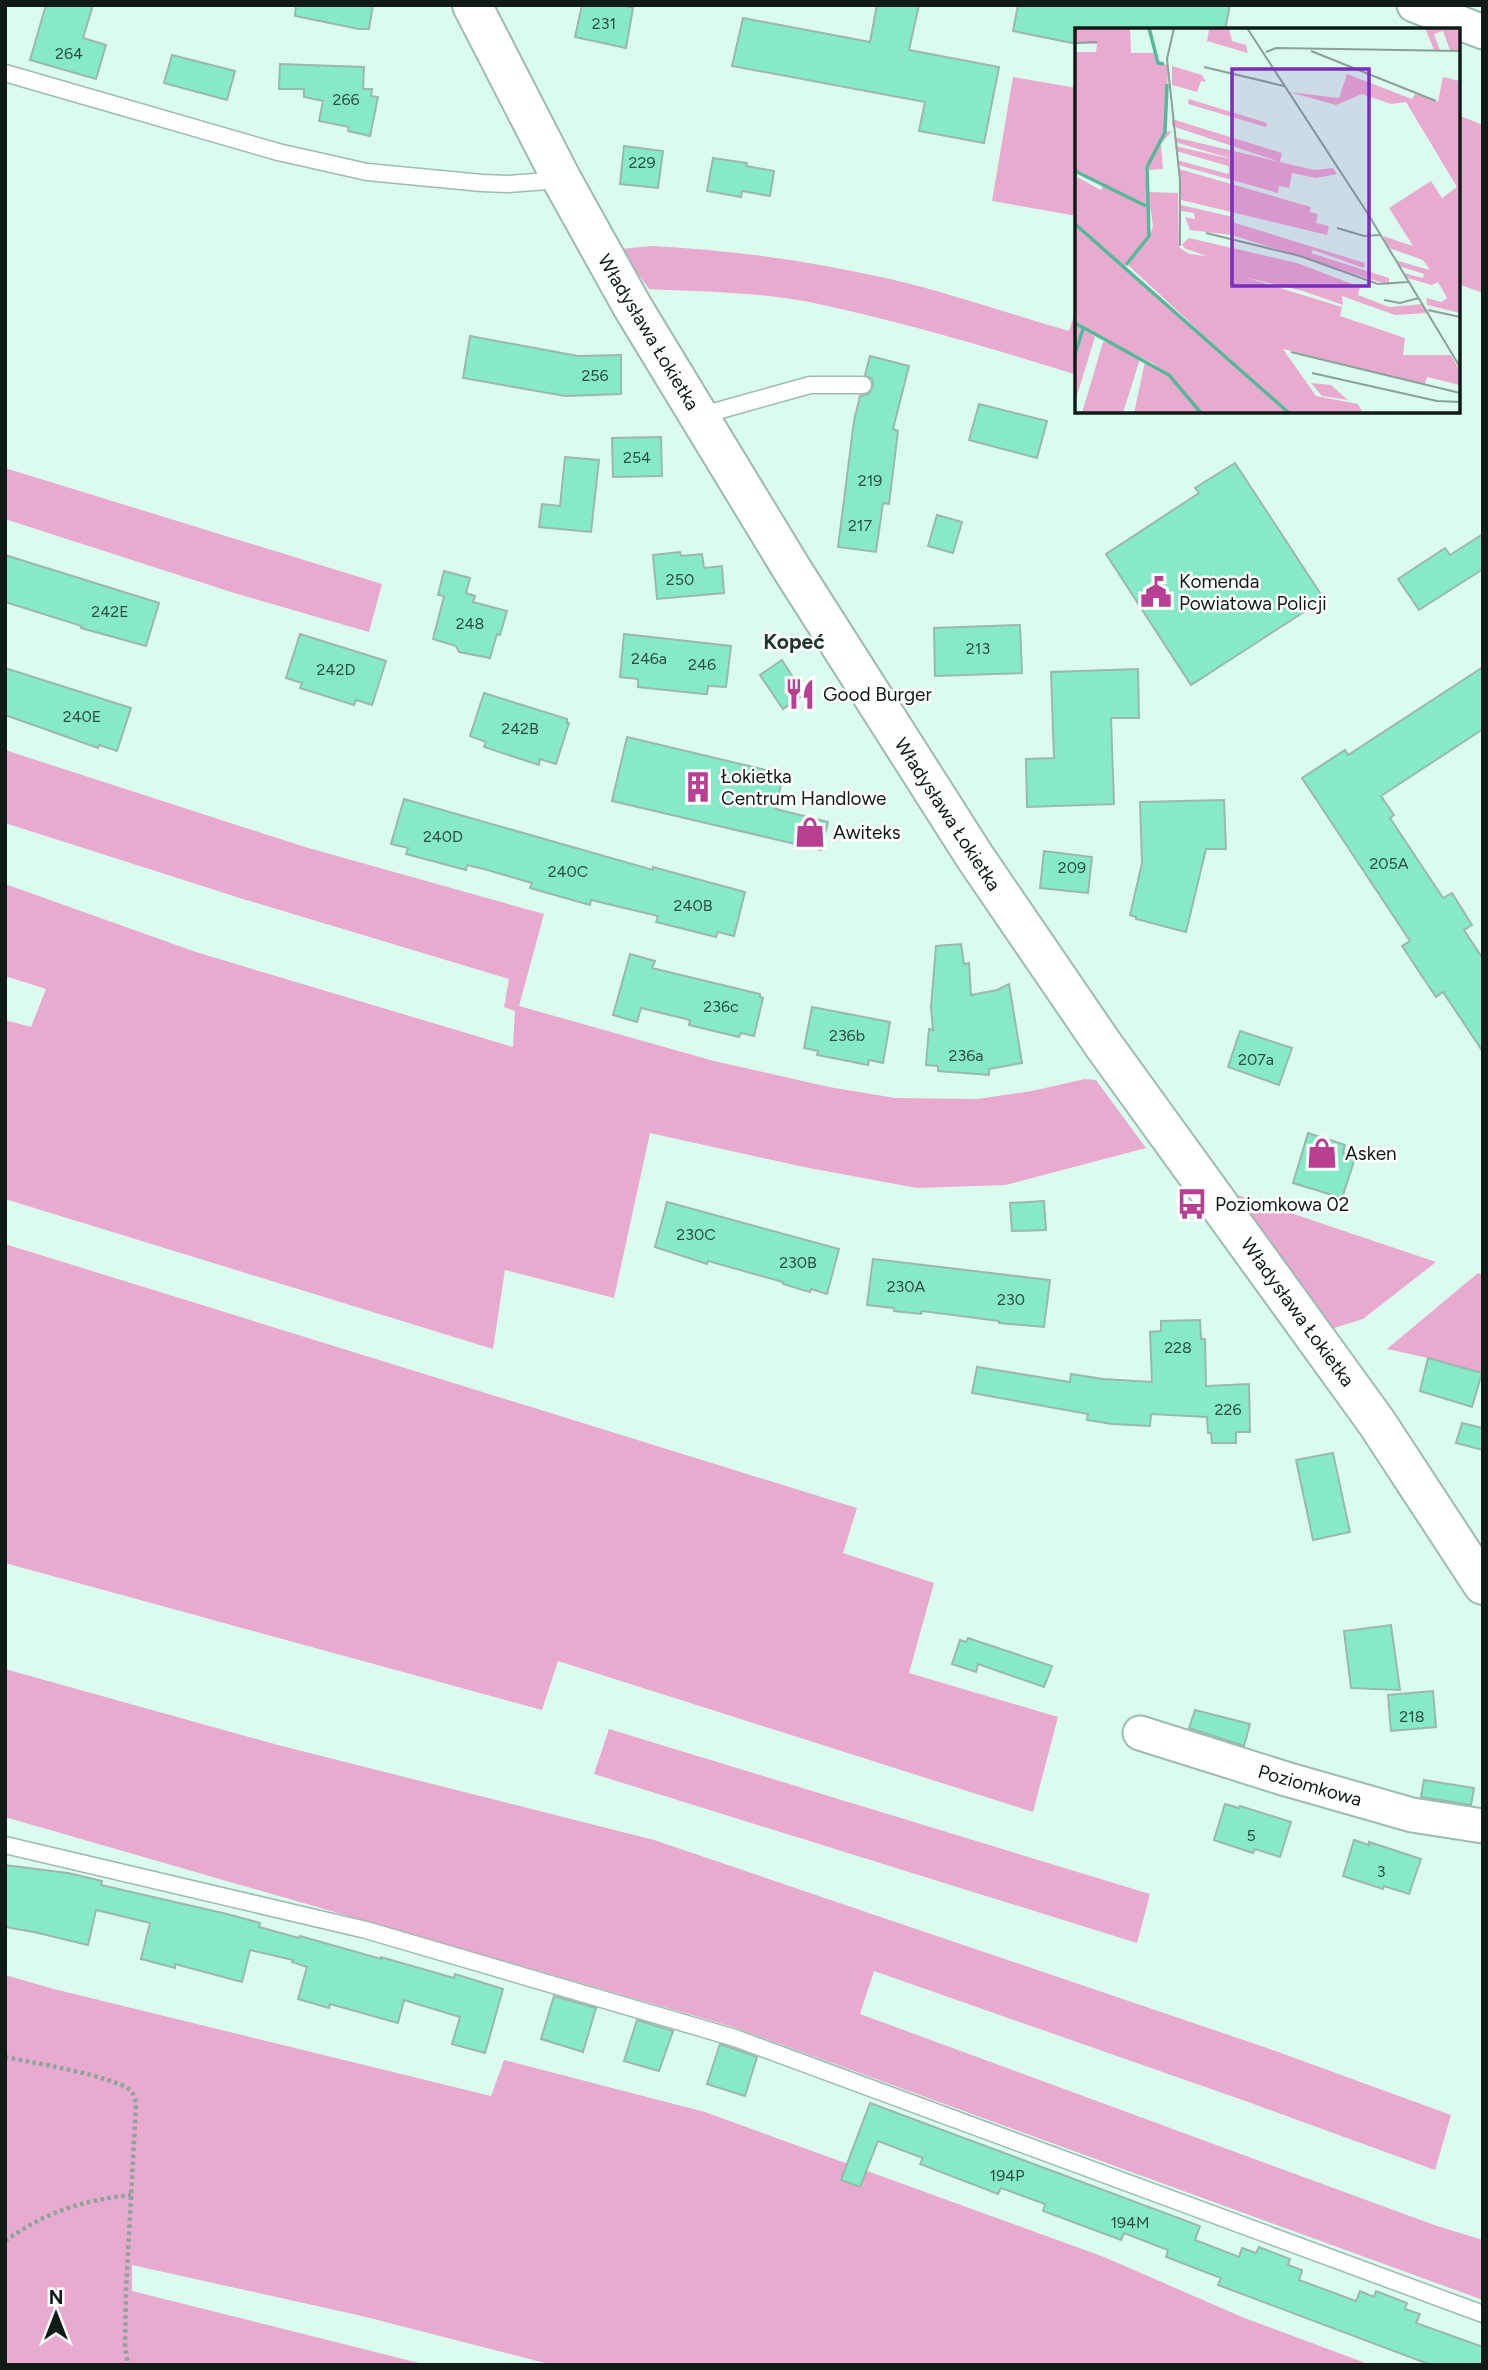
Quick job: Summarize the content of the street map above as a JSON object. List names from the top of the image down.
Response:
{
  "streets": {
    "street": ["Władysława Łokietka", "Poziomkowa"]
  },
  "districts": ["Kopeć"],
  "places": {
    "public building": ["Komenda Powiatowa Policji"],
    "restaurant": ["Good Burger"],
    "building": ["Łokietka Centrum Handlowe"],
    "shop": ["Awiteks", "Asken"],
    "bus stop": ["Poziomkowa 02"]
  },
  "house_numbers": [
    "231",
    "264",
    "266",
    "229",
    "256",
    "254",
    "219",
    "217",
    "250",
    "242E",
    "248",
    "213",
    "246a",
    "246",
    "242D",
    "240E",
    "242B",
    "240D",
    "205A",
    "209",
    "240C",
    "240B",
    "236c",
    "236b",
    "236a",
    "207a",
    "230C",
    "230B",
    "230A",
    "230",
    "228",
    "226",
    "218",
    "5",
    "3",
    "194P",
    "194M"
  ],
  "north": "top"
}
